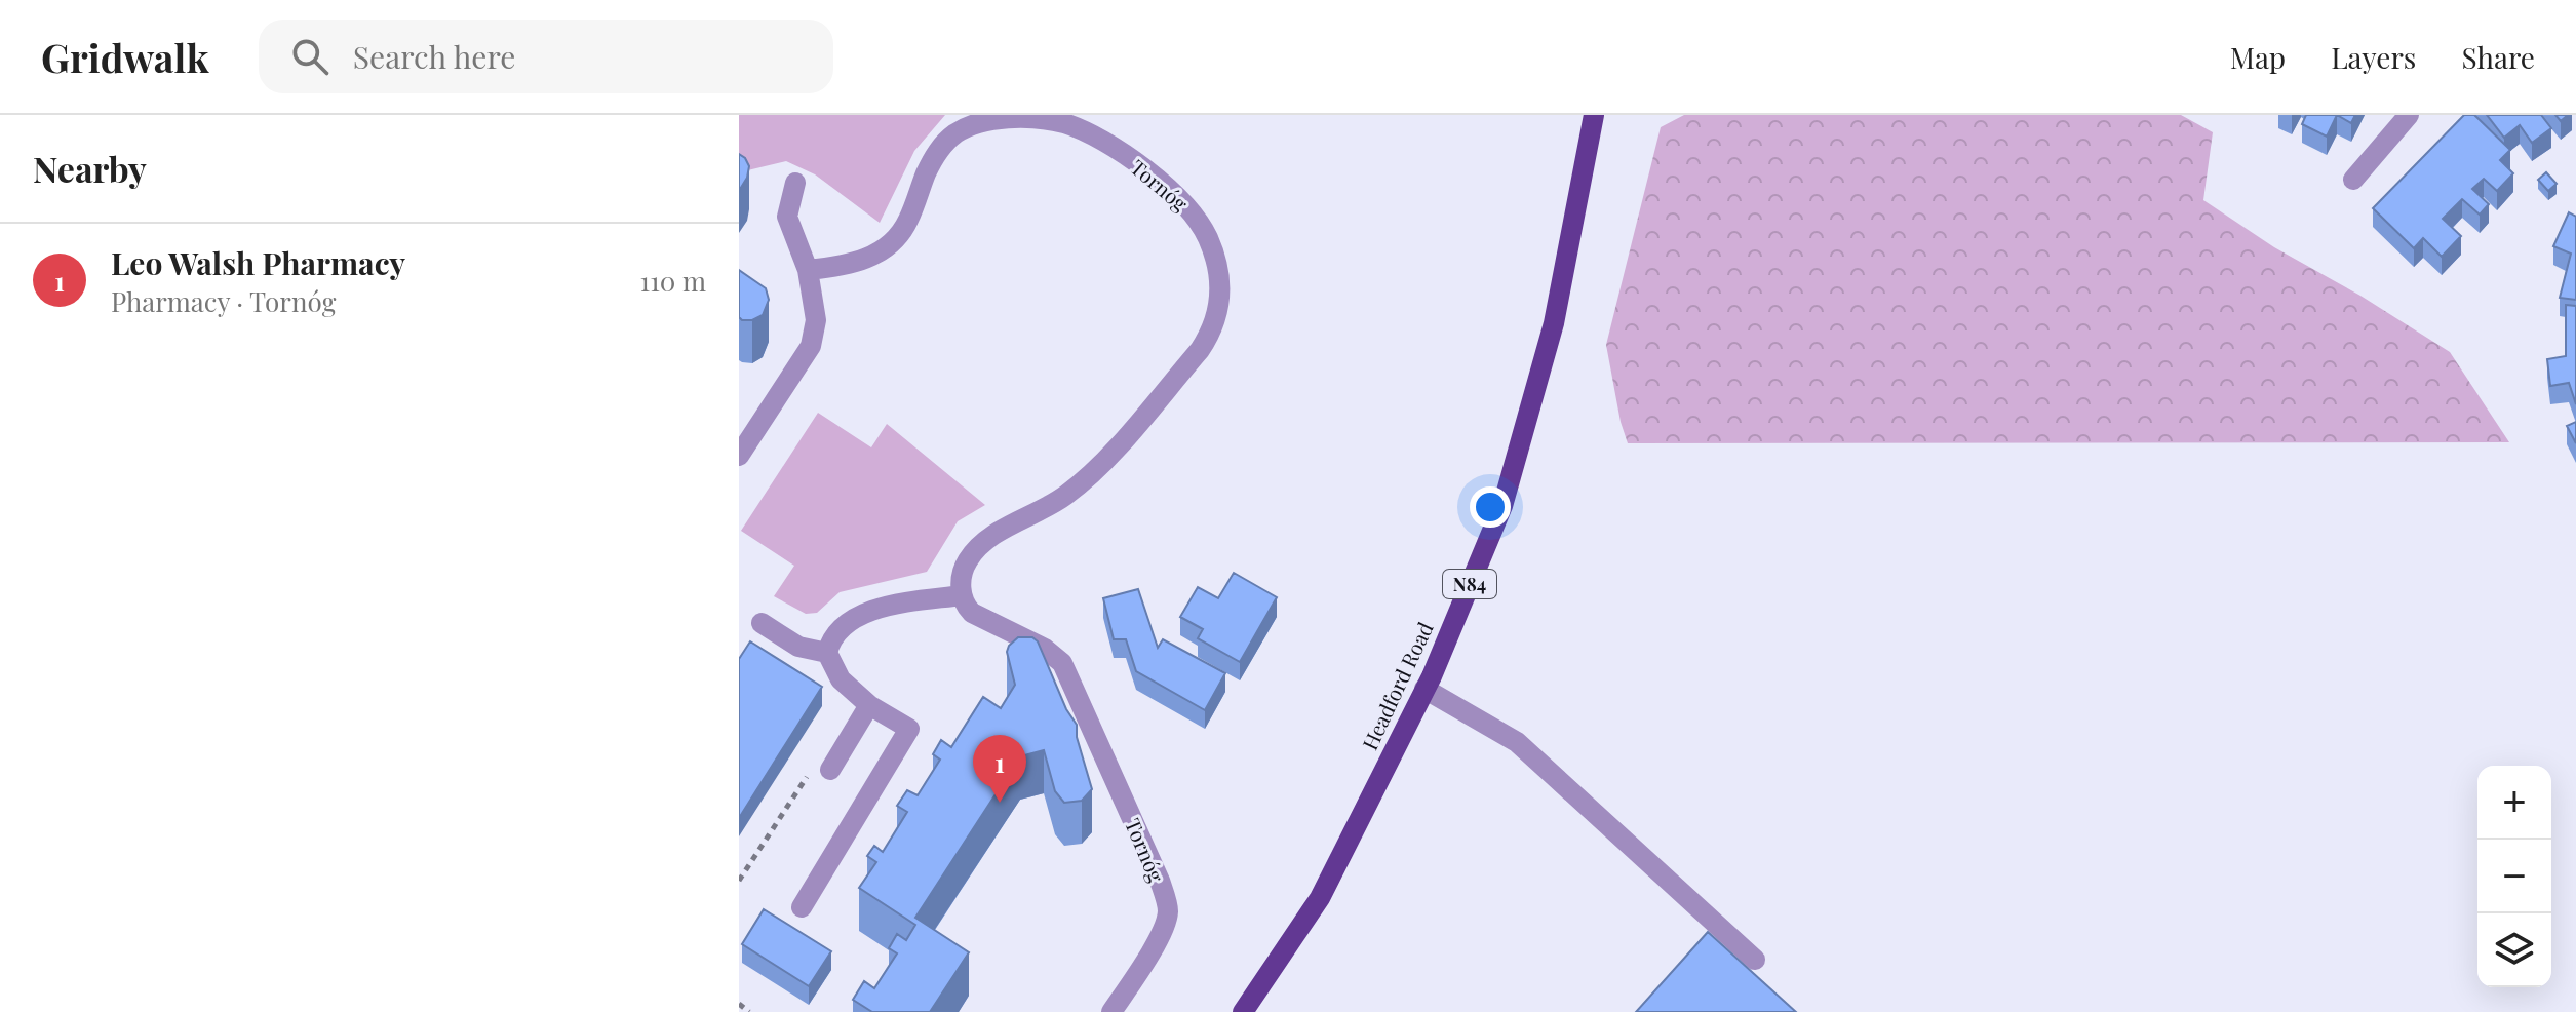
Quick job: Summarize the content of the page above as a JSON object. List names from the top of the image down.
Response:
{
  "streets": {
    "main road": ["N84", "Headford Road"],
    "street": ["Tornóg"]
  },
  "page": {
    "header": "Gridwalk",
    "search": "Search here",
    "nav": ["Map", "Layers", "Share"],
    "heading": "Nearby",
    "list": [
      {
        "mark": "1",
        "name": "Leo Walsh Pharmacy",
        "note": "Pharmacy · Tornóg",
        "value": "110 m"
      }
    ],
    "pins": "1",
    "map_buttons": ["+", "−"]
  }
}
